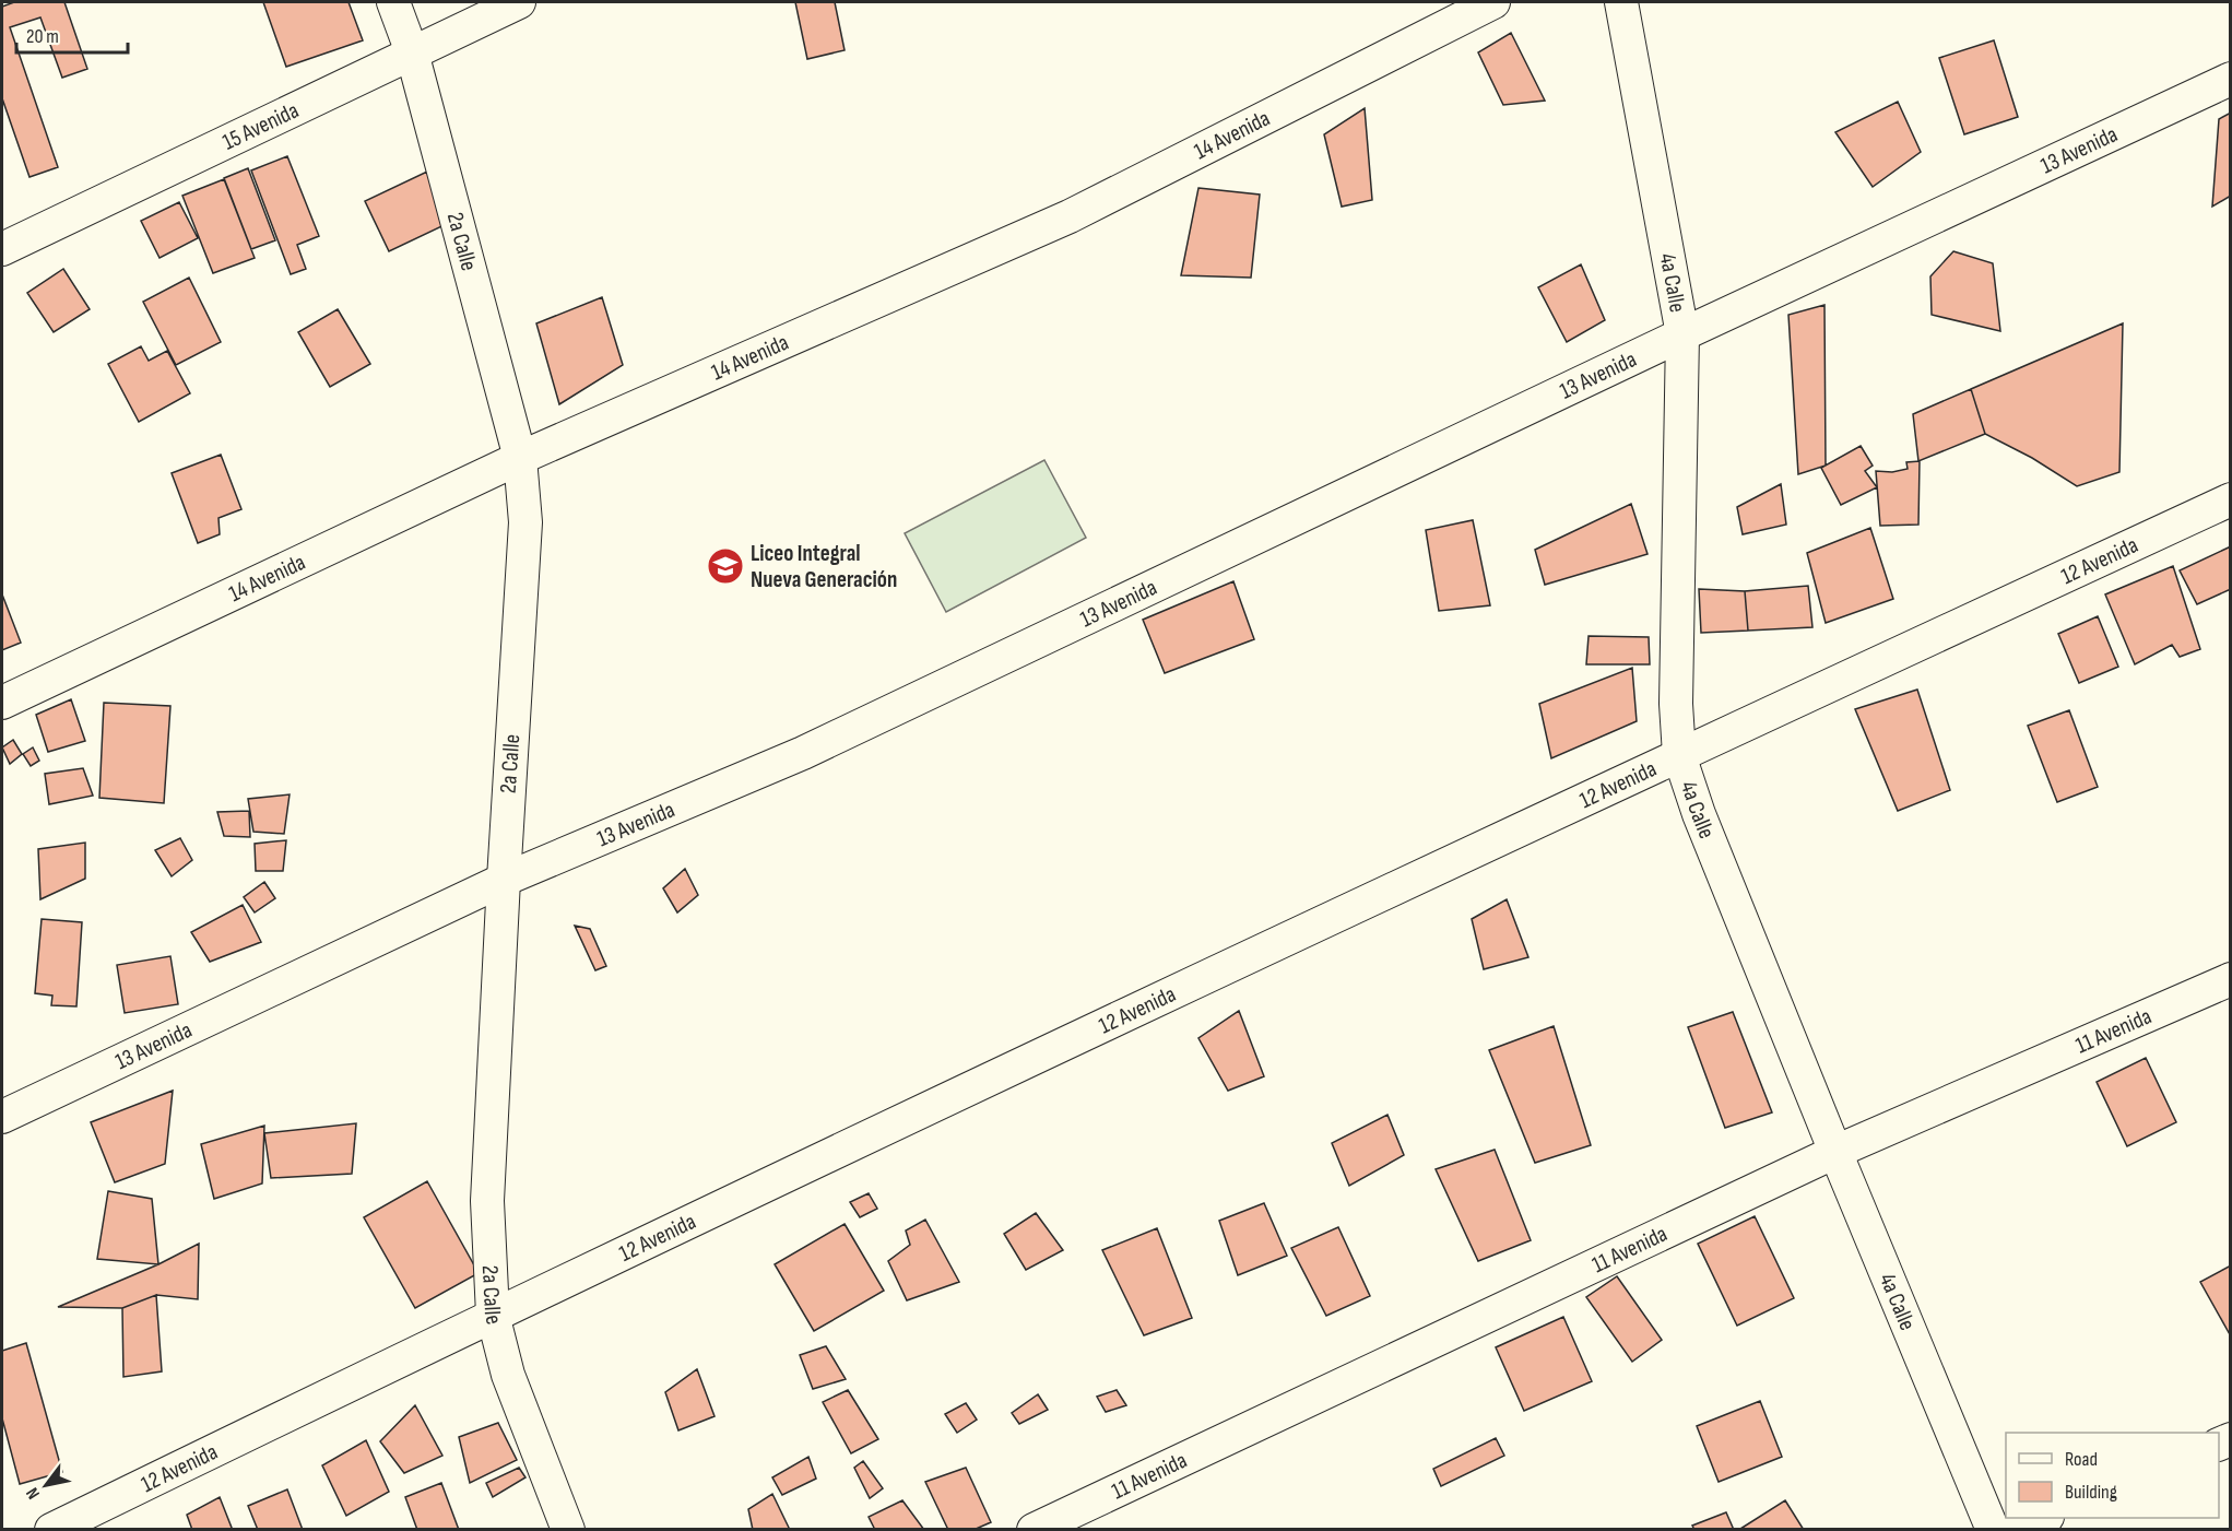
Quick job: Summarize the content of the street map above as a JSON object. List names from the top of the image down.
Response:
{
  "streets": {
    "street": [
      "15 Avenida",
      "14 Avenida",
      "13 Avenida",
      "2a Calle",
      "4a Calle",
      "12 Avenida",
      "11 Avenida"
    ]
  },
  "crossings": [
    ["15 Avenida", "2a Calle"],
    ["14 Avenida", "2a Calle"],
    ["13 Avenida", "2a Calle"],
    ["13 Avenida", "4a Calle"],
    ["2a Calle", "12 Avenida"],
    ["4a Calle", "12 Avenida"],
    ["4a Calle", "11 Avenida"]
  ],
  "places": {
    "school or university": ["Liceo Integral Nueva Generación"]
  },
  "legend": ["Road", "Building"],
  "scale_bar": "20 m",
  "north": "bottom left"
}
